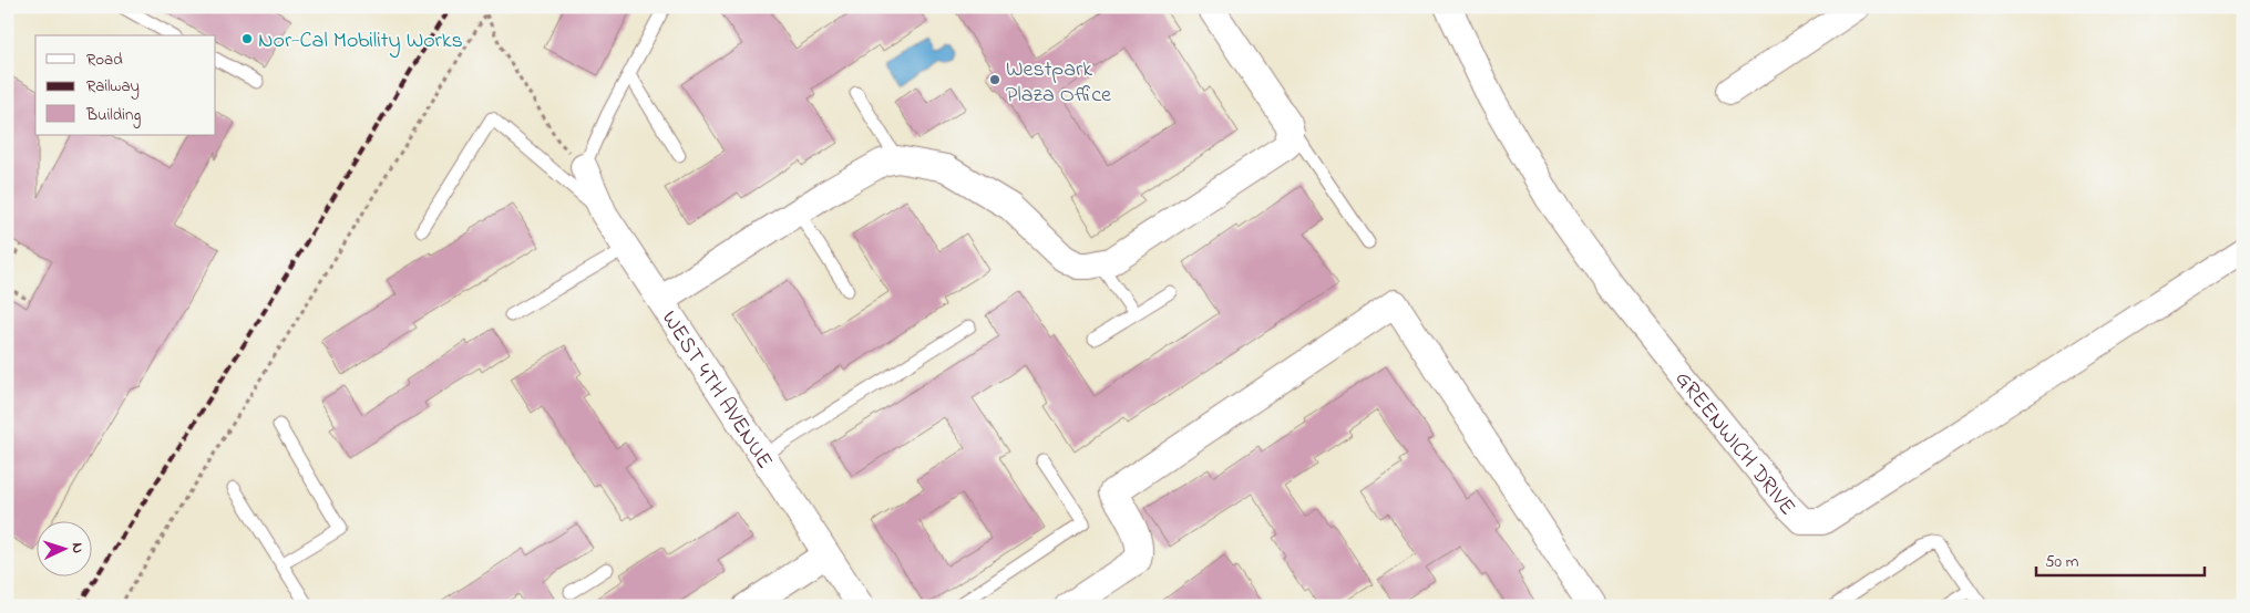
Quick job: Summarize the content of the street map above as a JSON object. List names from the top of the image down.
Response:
{
  "streets": {
    "street": ["WEST 4TH AVENUE", "GREENWICH DRIVE"]
  },
  "places": ["Nor-Cal Mobility Works", "Westpark Plaza Office"],
  "legend": ["Road", "Railway", "Building"],
  "scale_bar": "50 m",
  "north": "right"
}
